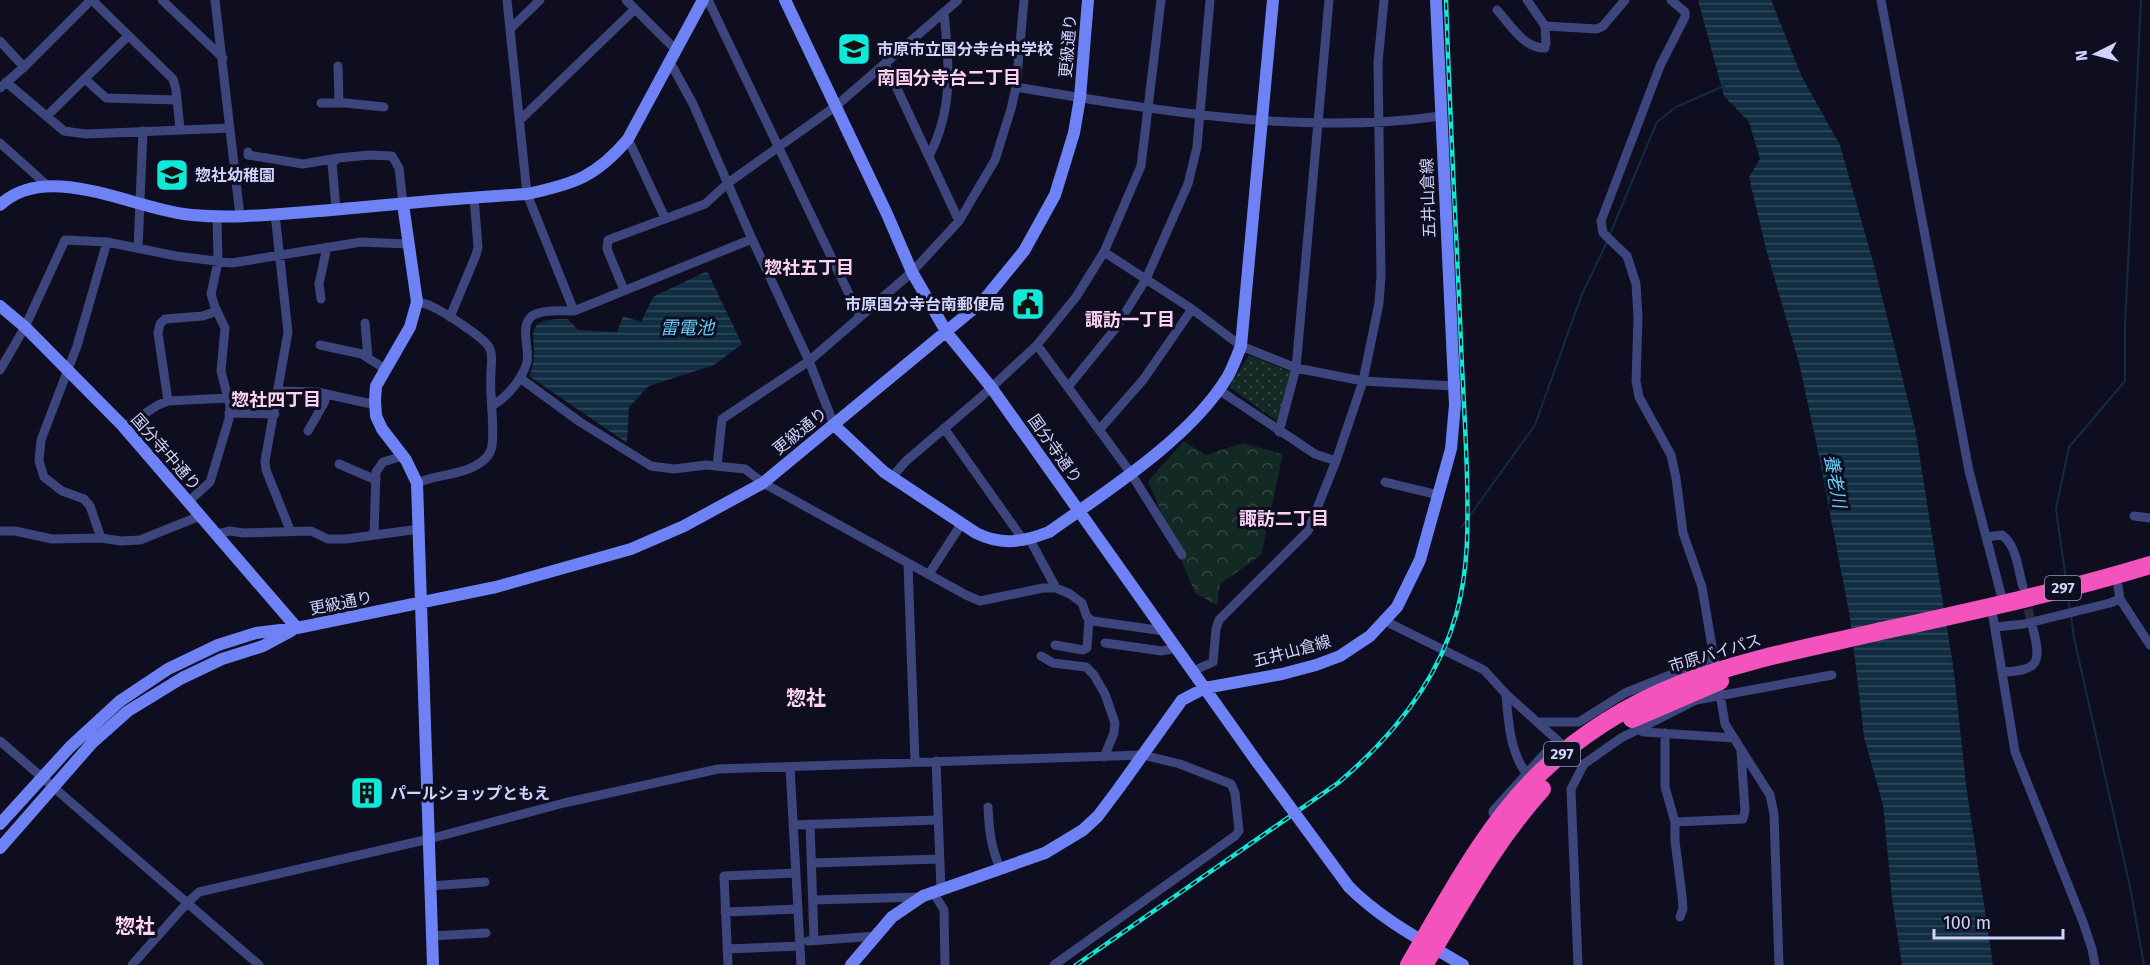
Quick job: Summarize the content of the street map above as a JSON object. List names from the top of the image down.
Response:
{
  "streets": {
    "highway": ["297", "市原バイパス"],
    "street": [
      "更級通り",
      "五井山倉線",
      "国分寺通り",
      "国分寺中通り"
    ]
  },
  "crossings": [
    ["更級通り", "国分寺通り"],
    ["更級通り", "国分寺中通り"],
    ["五井山倉線", "国分寺通り"],
    ["国分寺通り", "市原バイパス"]
  ],
  "districts": [
    "南国分寺台二丁目",
    "惣社五丁目",
    "諏訪一丁目",
    "惣社四丁目",
    "諏訪二丁目",
    "惣社",
    "惣社"
  ],
  "water": ["雷電池", "養老川"],
  "places": {
    "school or university": ["市原市立国分寺台中学校", "惣社幼稚園"],
    "public building": ["市原国分寺台南郵便局"],
    "building": ["パールショップともえ"]
  },
  "scale_bar": "100 m",
  "north": "left"
}
